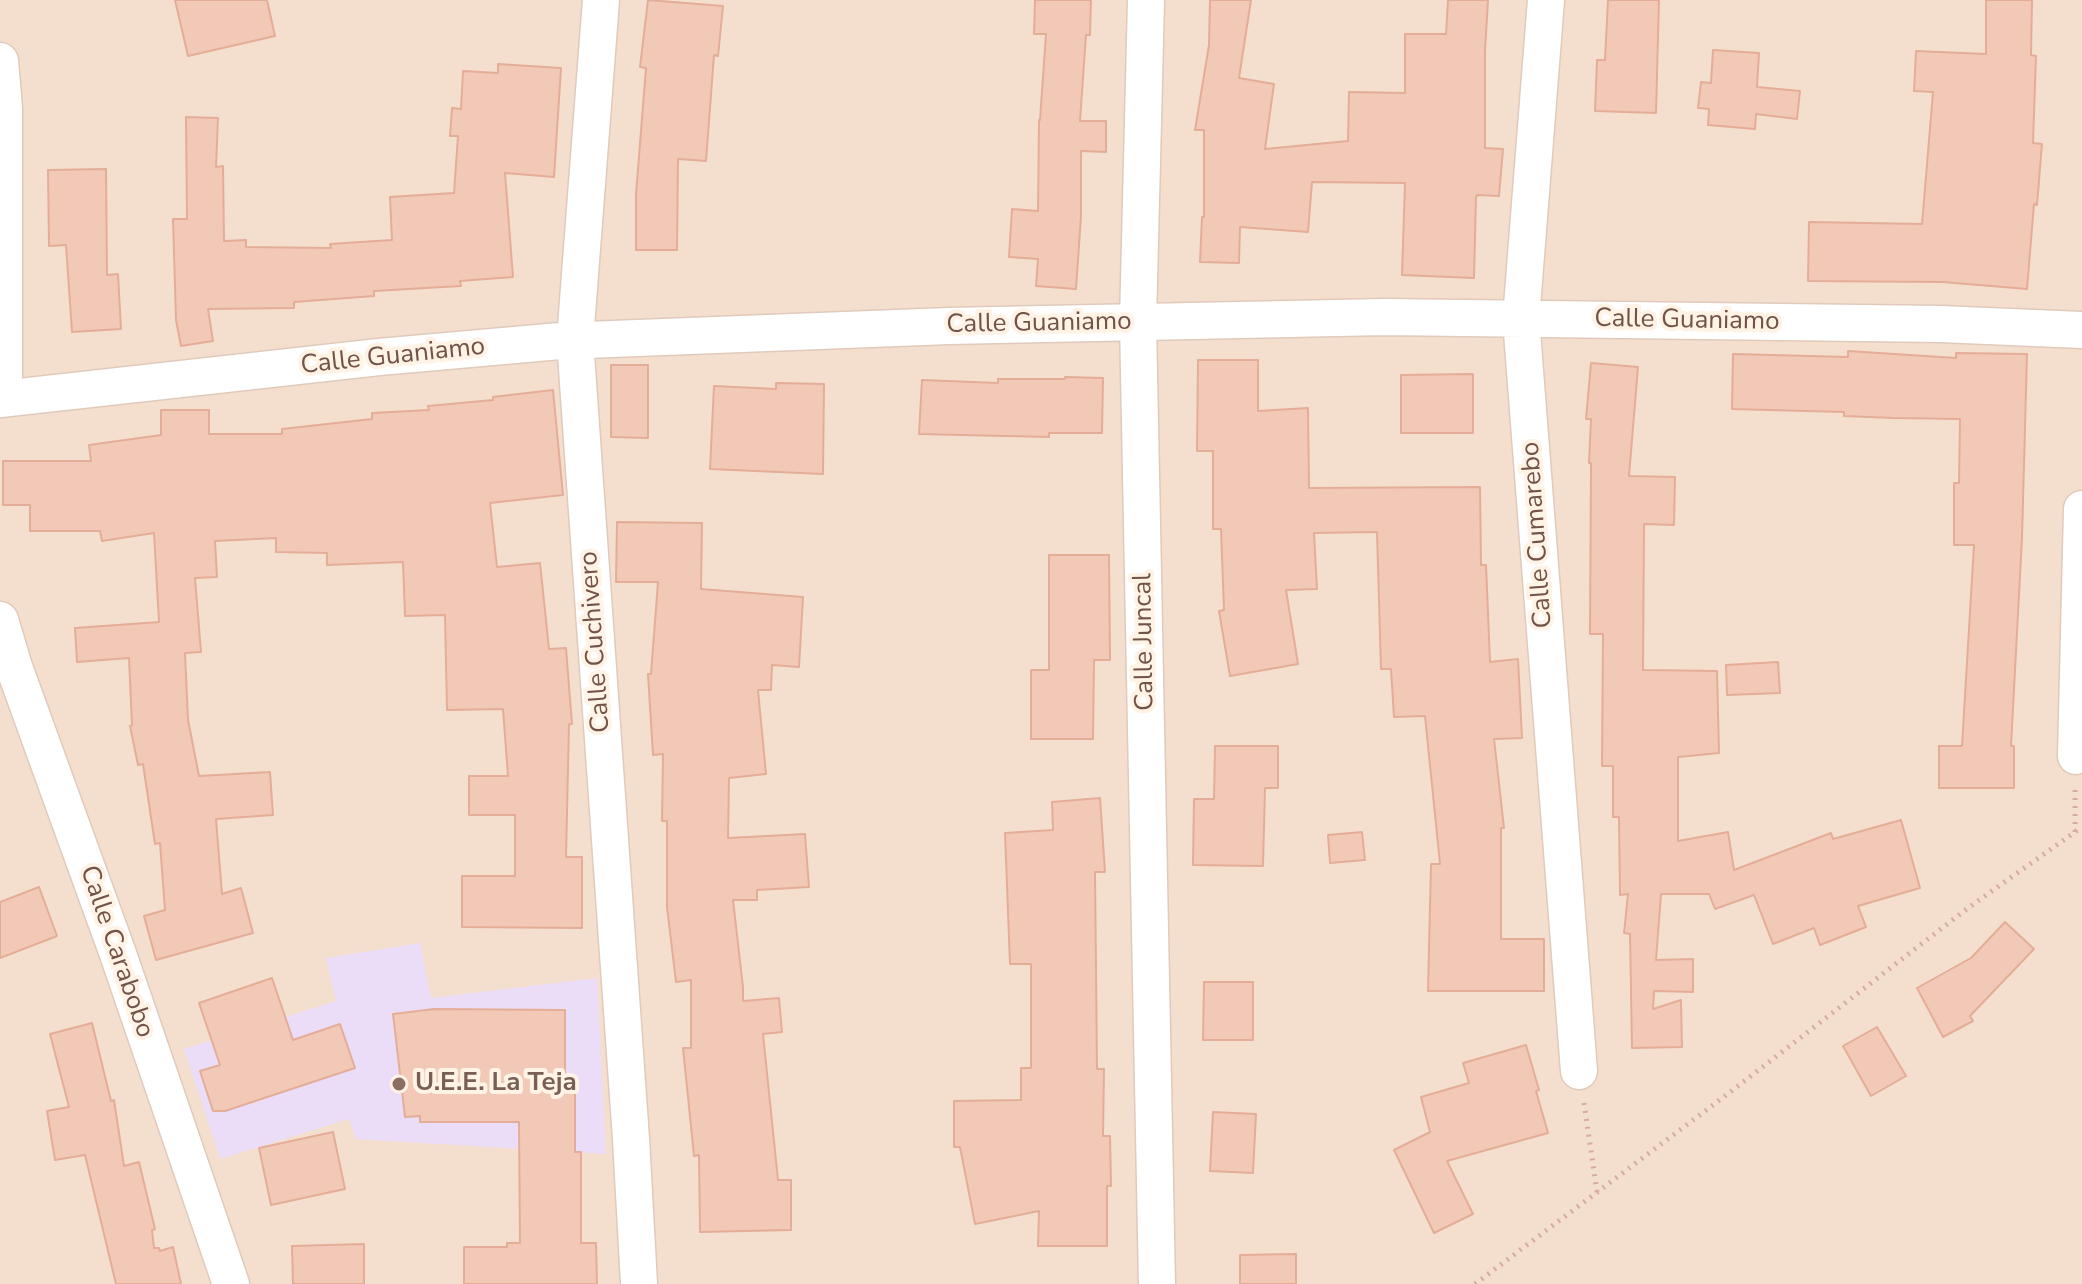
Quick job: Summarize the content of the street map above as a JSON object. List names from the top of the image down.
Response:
{
  "streets": {
    "street": [
      "Calle Guaniamo",
      "Calle Cumarebo",
      "Calle Cuchivero",
      "Calle Juncal",
      "Calle Carabobo"
    ]
  },
  "crossings": [
    ["Calle Guaniamo", "Calle Cumarebo"],
    ["Calle Guaniamo", "Calle Cuchivero"],
    ["Calle Guaniamo", "Calle Juncal"]
  ],
  "places": ["U.E.E. La Teja"]
}
